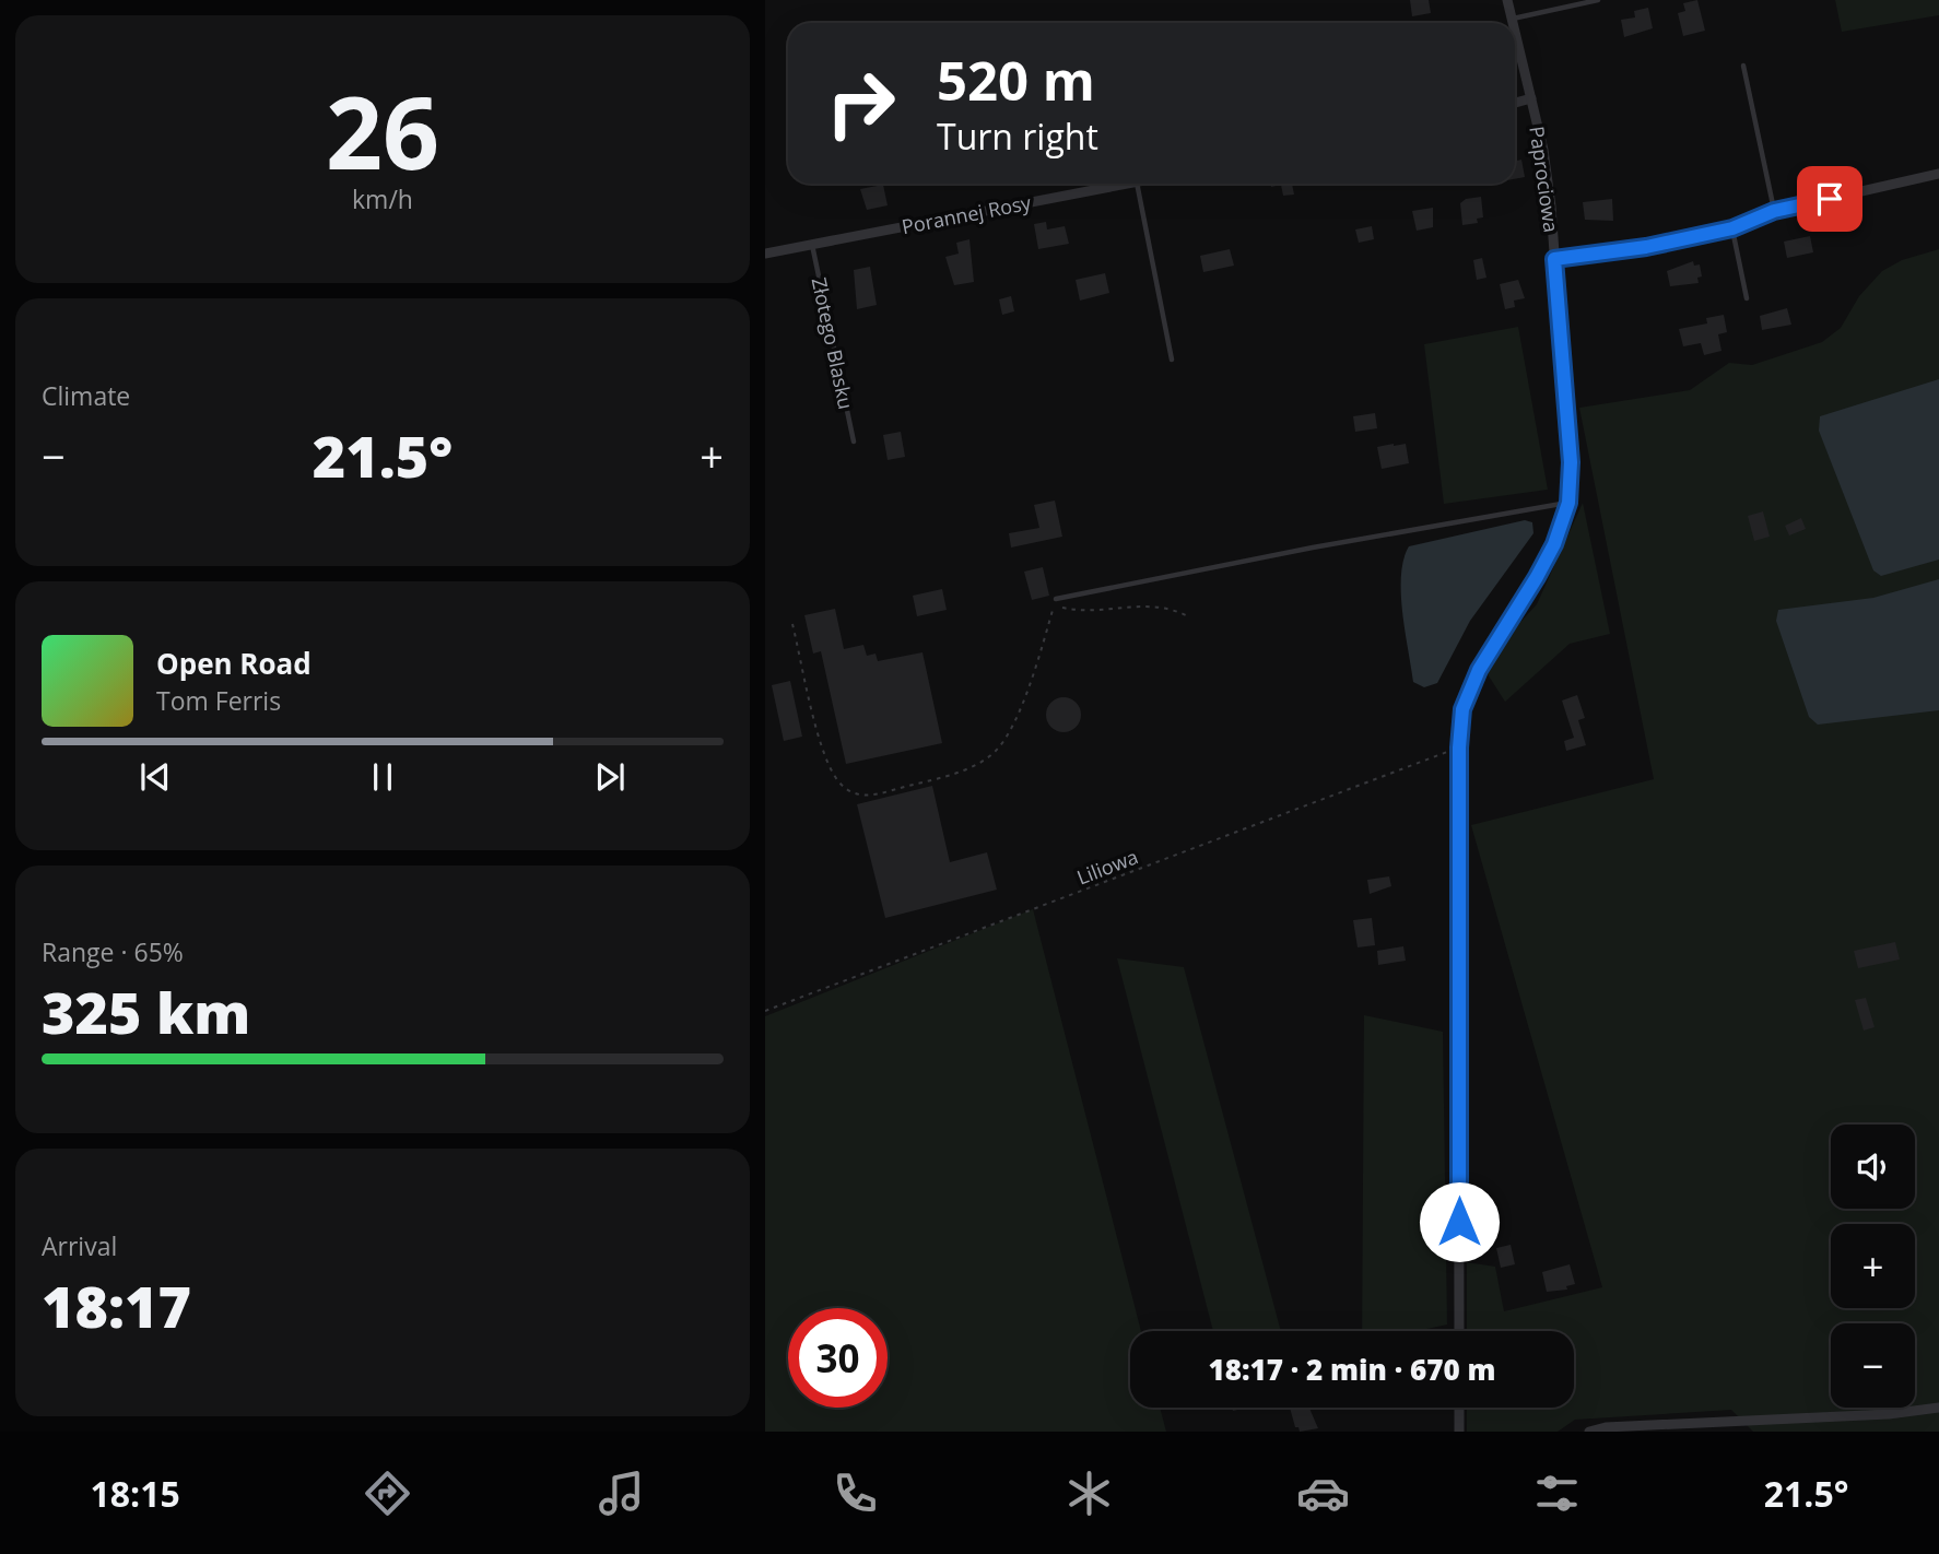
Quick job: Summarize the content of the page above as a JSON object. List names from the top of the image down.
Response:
{
  "streets": {
    "street": ["Paprociowa", "Porannej Rosy"],
    "lane": ["Złotego Blasku"],
    "path": ["Liliowa"]
  },
  "crossings": [
    ["Paprociowa", "Liliowa"],
    ["Porannej Rosy", "Złotego Blasku"]
  ],
  "page": {
    "tile": [
      ["26", "km/h"],
      "Climate",
      ["Range · 65%", "325 km"],
      ["Arrival", "18:17"]
    ],
    "turn": ["520 m", "Turn right"],
    "heat": ["−", "21.5°", "+"],
    "song": ["Open Road", "Tom Ferris"],
    "map_buttons": ["+", "−"],
    "limit": "30",
    "trip": "18:17 · 2 min · 670 m",
    "tabs": ["18:15", "21.5°"]
  }
}
